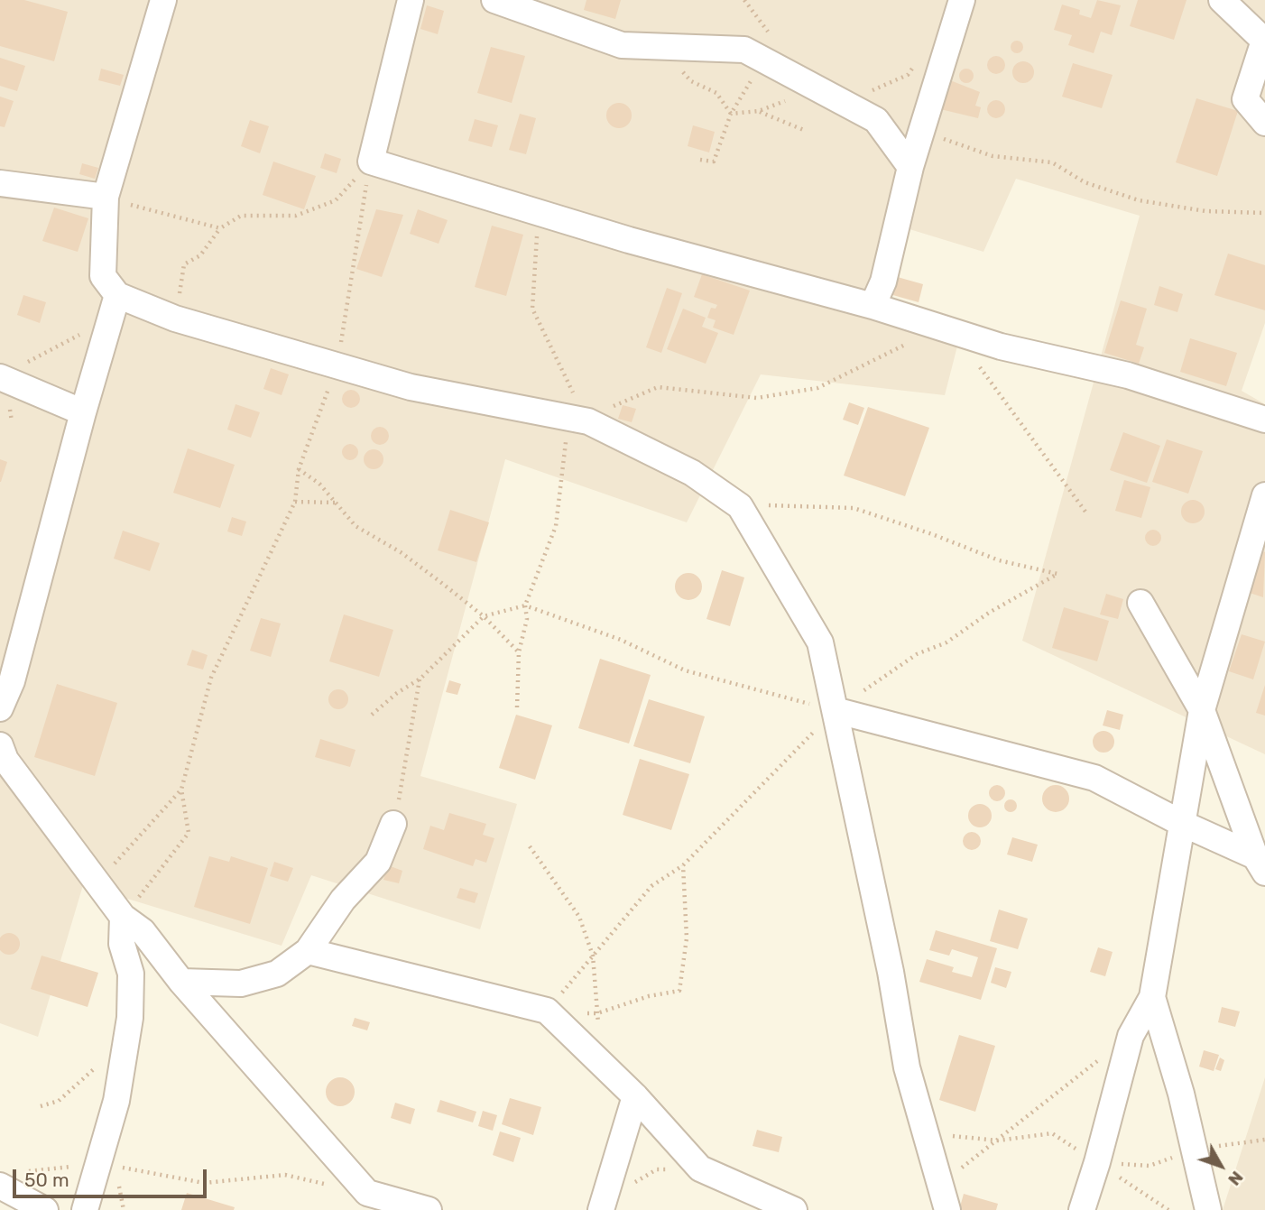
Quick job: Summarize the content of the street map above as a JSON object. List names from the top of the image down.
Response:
{
  "scale_bar": "50 m",
  "north": "bottom right"
}
